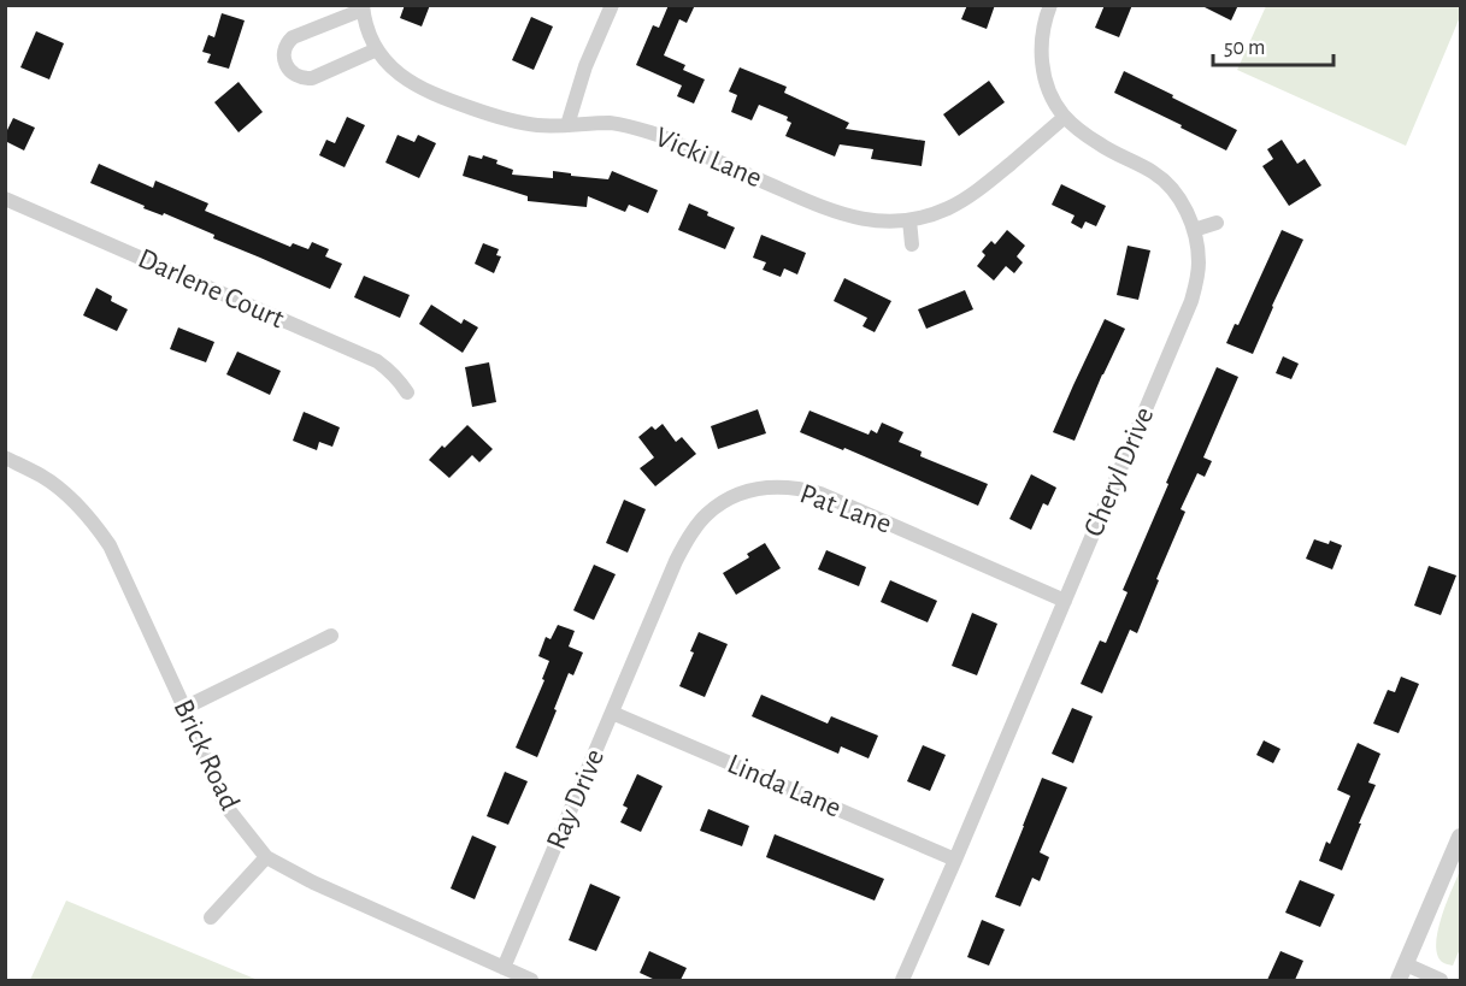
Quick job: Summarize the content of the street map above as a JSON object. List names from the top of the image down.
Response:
{
  "streets": {
    "street": [
      "Vicki Lane",
      "Darlene Court",
      "Cheryl Drive",
      "Pat Lane",
      "Brick Road",
      "Linda Lane",
      "Ray Drive"
    ]
  },
  "crossings": [
    ["Vicki Lane", "Cheryl Drive"],
    ["Cheryl Drive", "Pat Lane"],
    ["Cheryl Drive", "Linda Lane"],
    ["Pat Lane", "Ray Drive"],
    ["Brick Road", "Ray Drive"],
    ["Linda Lane", "Ray Drive"]
  ],
  "scale_bar": "50 m"
}
